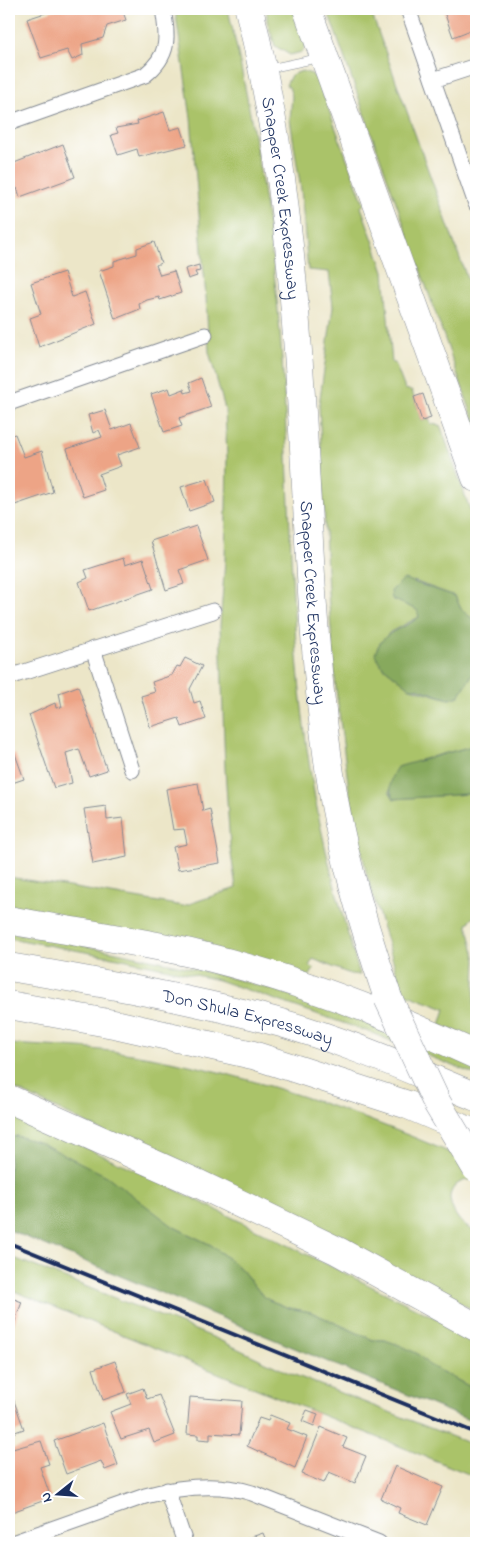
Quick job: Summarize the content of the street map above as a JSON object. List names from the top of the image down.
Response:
{
  "streets": {
    "highway": ["Snapper Creek Expressway", "Don Shula Expressway"]
  },
  "north": "left"
}
